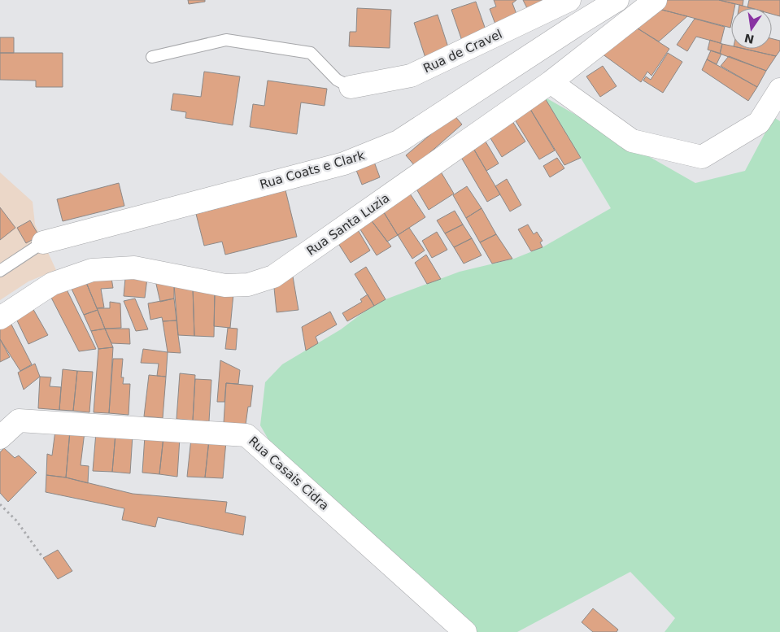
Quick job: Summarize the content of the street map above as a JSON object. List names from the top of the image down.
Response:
{
  "streets": {
    "street": [
      "Rua de Cravel",
      "Rua Coats e Clark",
      "Rua Santa Luzia",
      "Rua Casais Cidra"
    ]
  },
  "north": "bottom"
}
